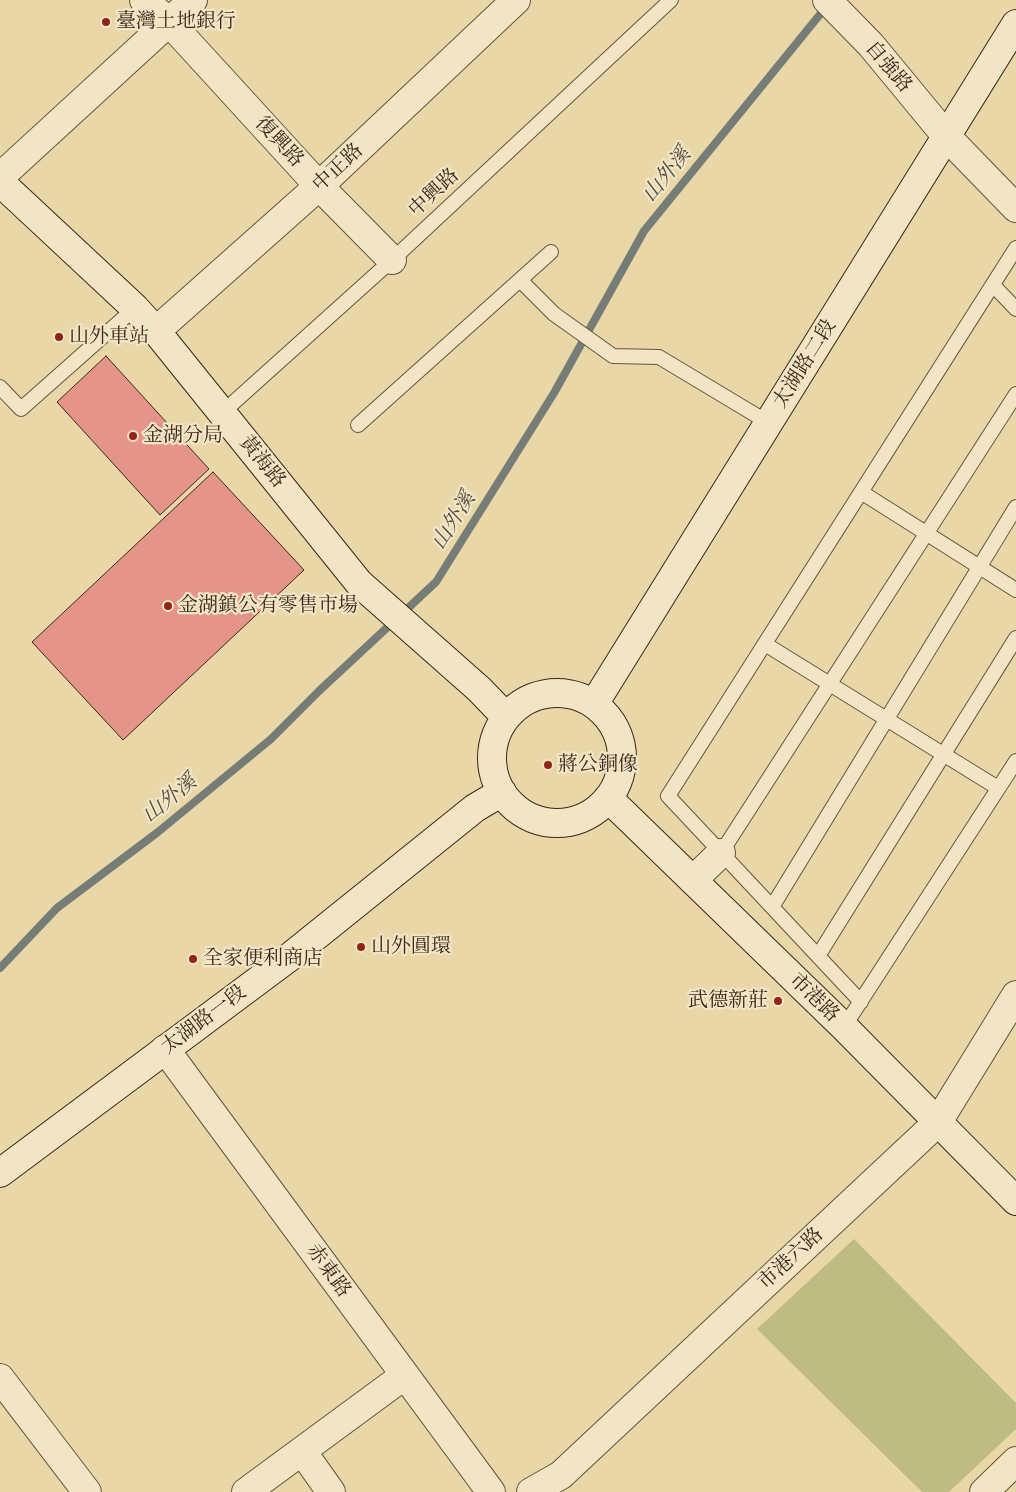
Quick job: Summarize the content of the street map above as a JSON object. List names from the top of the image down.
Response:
{
  "streets": {
    "street": [
      "自強路",
      "復興路",
      "中正路",
      "太湖路二段",
      "黃海路",
      "市港路",
      "太湖路一段",
      "市港六路",
      "赤東路"
    ],
    "lane": ["中興路"]
  },
  "crossings": [
    ["自強路", "太湖路二段"],
    ["復興路", "中正路"],
    ["復興路", "中興路"],
    ["中正路", "黃海路"],
    ["中興路", "黃海路"],
    ["太湖路二段", "黃海路"],
    ["太湖路二段", "市港路"],
    ["太湖路二段", "太湖路一段"],
    ["黃海路", "市港路"],
    ["黃海路", "太湖路一段"],
    ["市港路", "太湖路一段"],
    ["市港路", "市港六路"],
    ["太湖路一段", "赤東路"]
  ],
  "water": ["山外溪"],
  "places": [
    "臺灣土地銀行",
    "山外車站",
    "金湖分局",
    "金湖鎮公有零售市場",
    "蔣公銅像",
    "山外圓環",
    "全家便利商店",
    "武德新莊"
  ]
}
